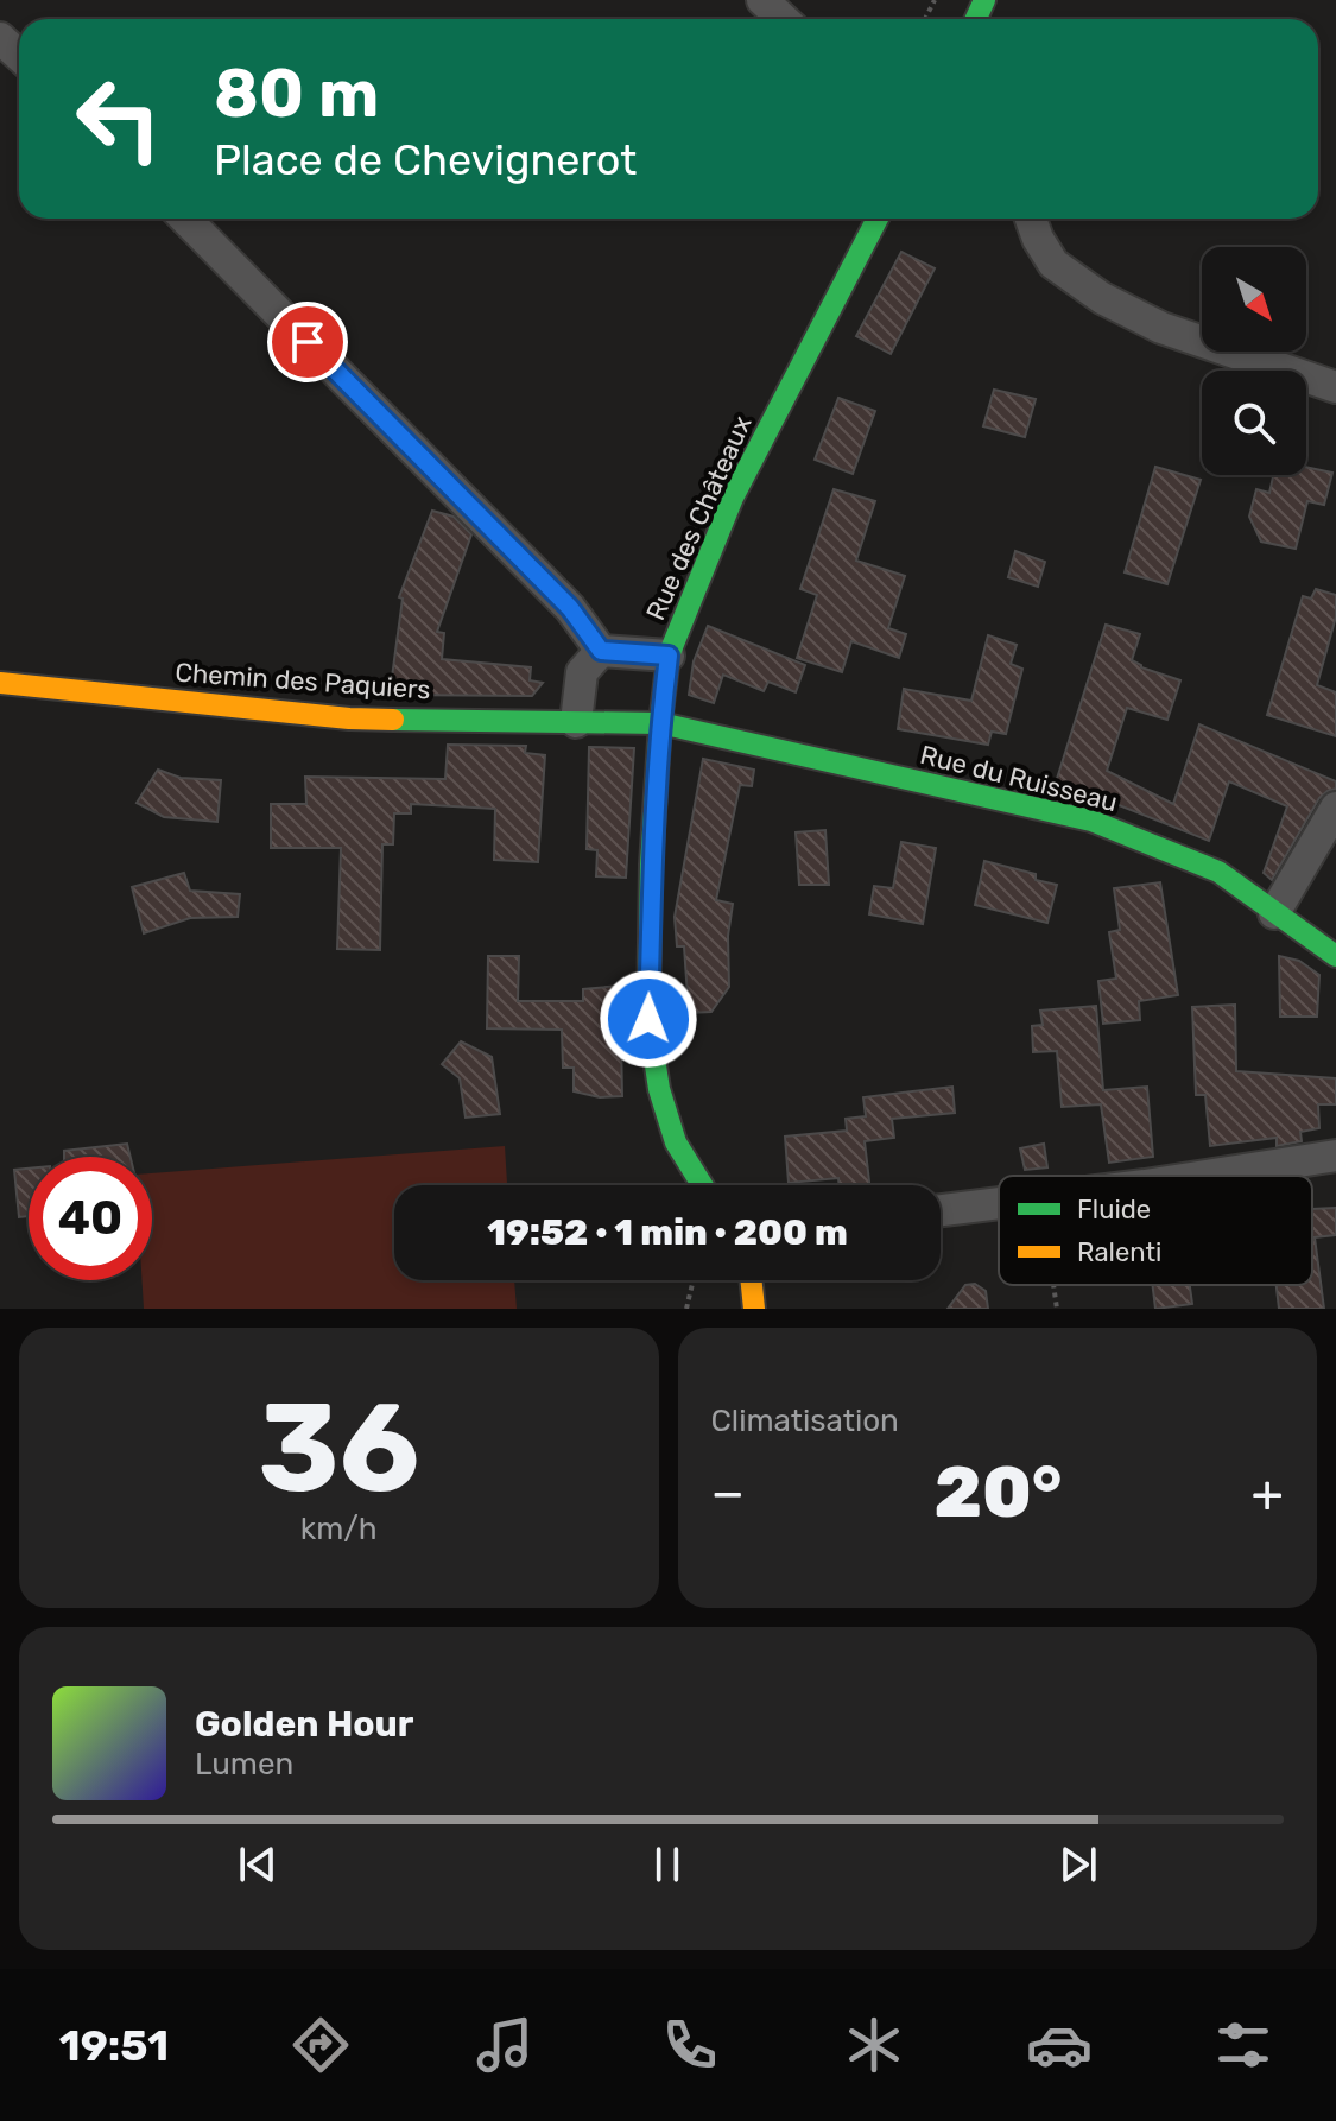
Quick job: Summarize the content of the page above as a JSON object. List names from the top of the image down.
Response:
{
  "streets": {
    "street": ["Rue des Châteaux", "Chemin des Paquiers", "Rue du Ruisseau"]
  },
  "crossings": [
    ["Rue des Châteaux", "Chemin des Paquiers"],
    ["Rue des Châteaux", "Rue du Ruisseau"],
    ["Chemin des Paquiers", "Rue du Ruisseau"]
  ],
  "legend": ["Fluide", "Ralenti"],
  "north": "bottom right",
  "page": {
    "turn": ["80 m", "Place de Chevignerot"],
    "limit": "40",
    "trip": "19:52 · 1 min · 200 m",
    "tile": [
      ["36", "km/h"],
      "Climatisation"
    ],
    "heat": ["−", "20°", "+"],
    "song": ["Golden Hour", "Lumen"],
    "tabs": "19:51"
  }
}
